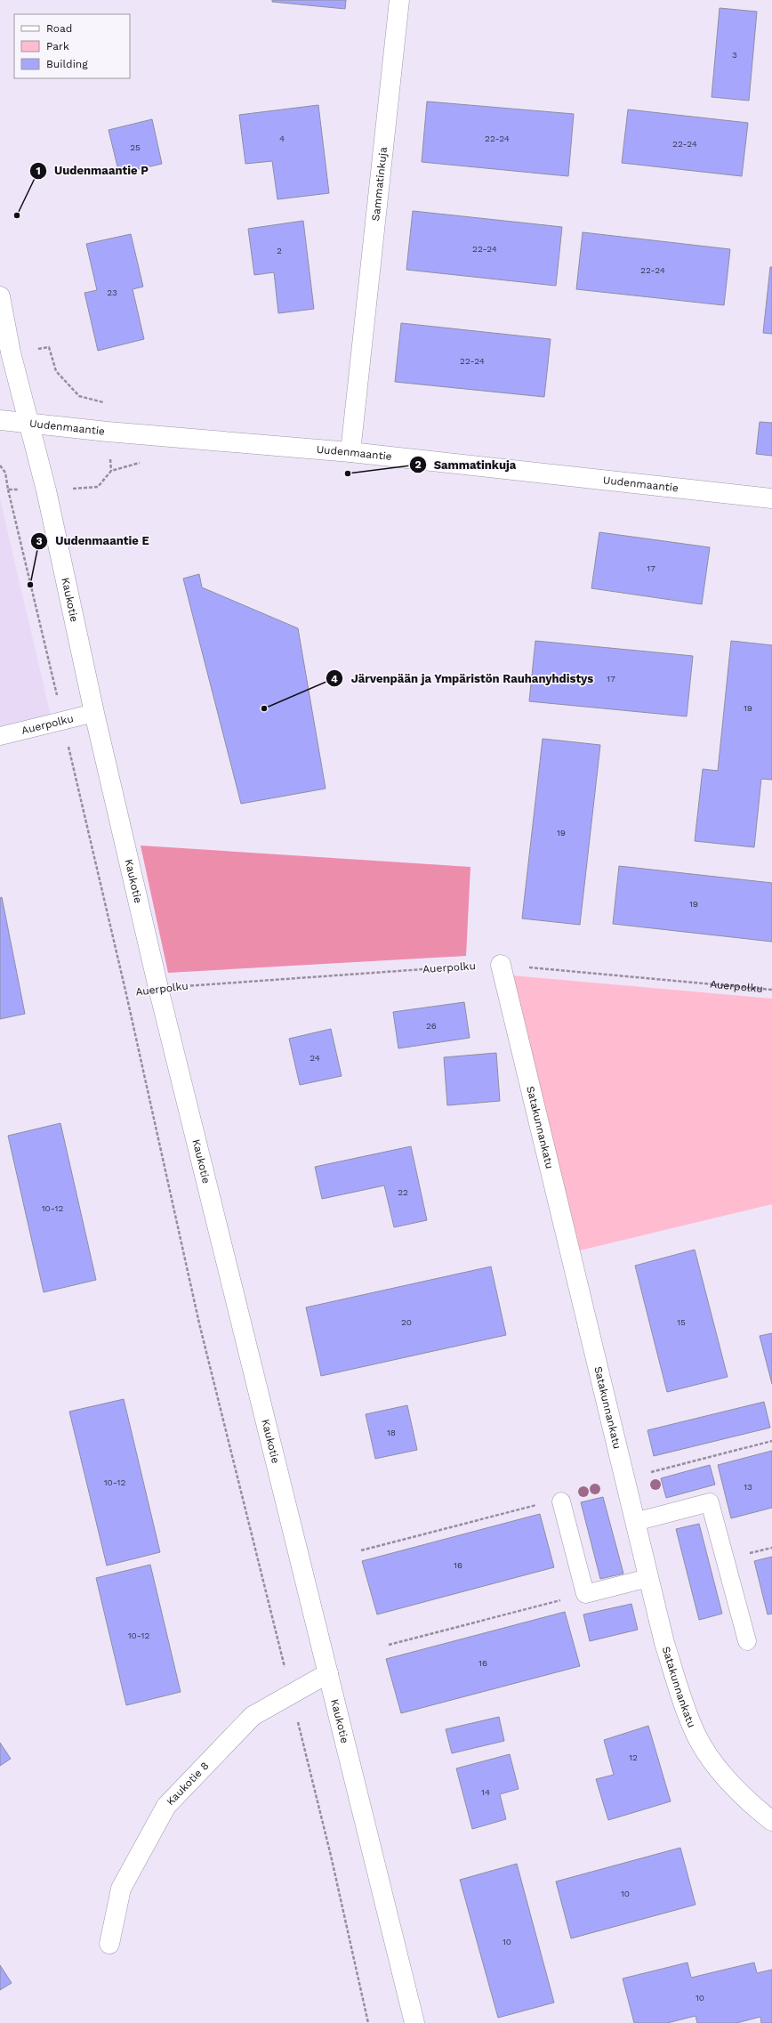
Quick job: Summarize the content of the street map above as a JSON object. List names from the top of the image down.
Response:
{
  "streets": {
    "street": [
      "Sammatinkuja",
      "Uudenmaantie",
      "Kaukotie",
      "Satakunnankatu",
      "Kaukotie 8"
    ],
    "lane": ["Auerpolku"]
  },
  "crossings": [
    ["Sammatinkuja", "Uudenmaantie"],
    ["Uudenmaantie", "Kaukotie"],
    ["Kaukotie", "Auerpolku"],
    ["Kaukotie", "Kaukotie 8"],
    ["Auerpolku", "Satakunnankatu"]
  ],
  "places": [
    "Uudenmaantie P",
    "Sammatinkuja",
    "Uudenmaantie E",
    "Järvenpään ja Ympäristön Rauhanyhdistys"
  ],
  "house_numbers": [
    "3",
    "4",
    "22-24",
    "22-24",
    "25",
    "22-24",
    "2",
    "22-24",
    "23",
    "22-24",
    "17",
    "17",
    "19",
    "19",
    "19",
    "26",
    "24",
    "22",
    "10-12",
    "20",
    "15",
    "18",
    "10-12",
    "13",
    "16",
    "10-12",
    "16",
    "12",
    "14",
    "10",
    "10",
    "10"
  ],
  "legend": ["Road", "Park", "Building"]
}
